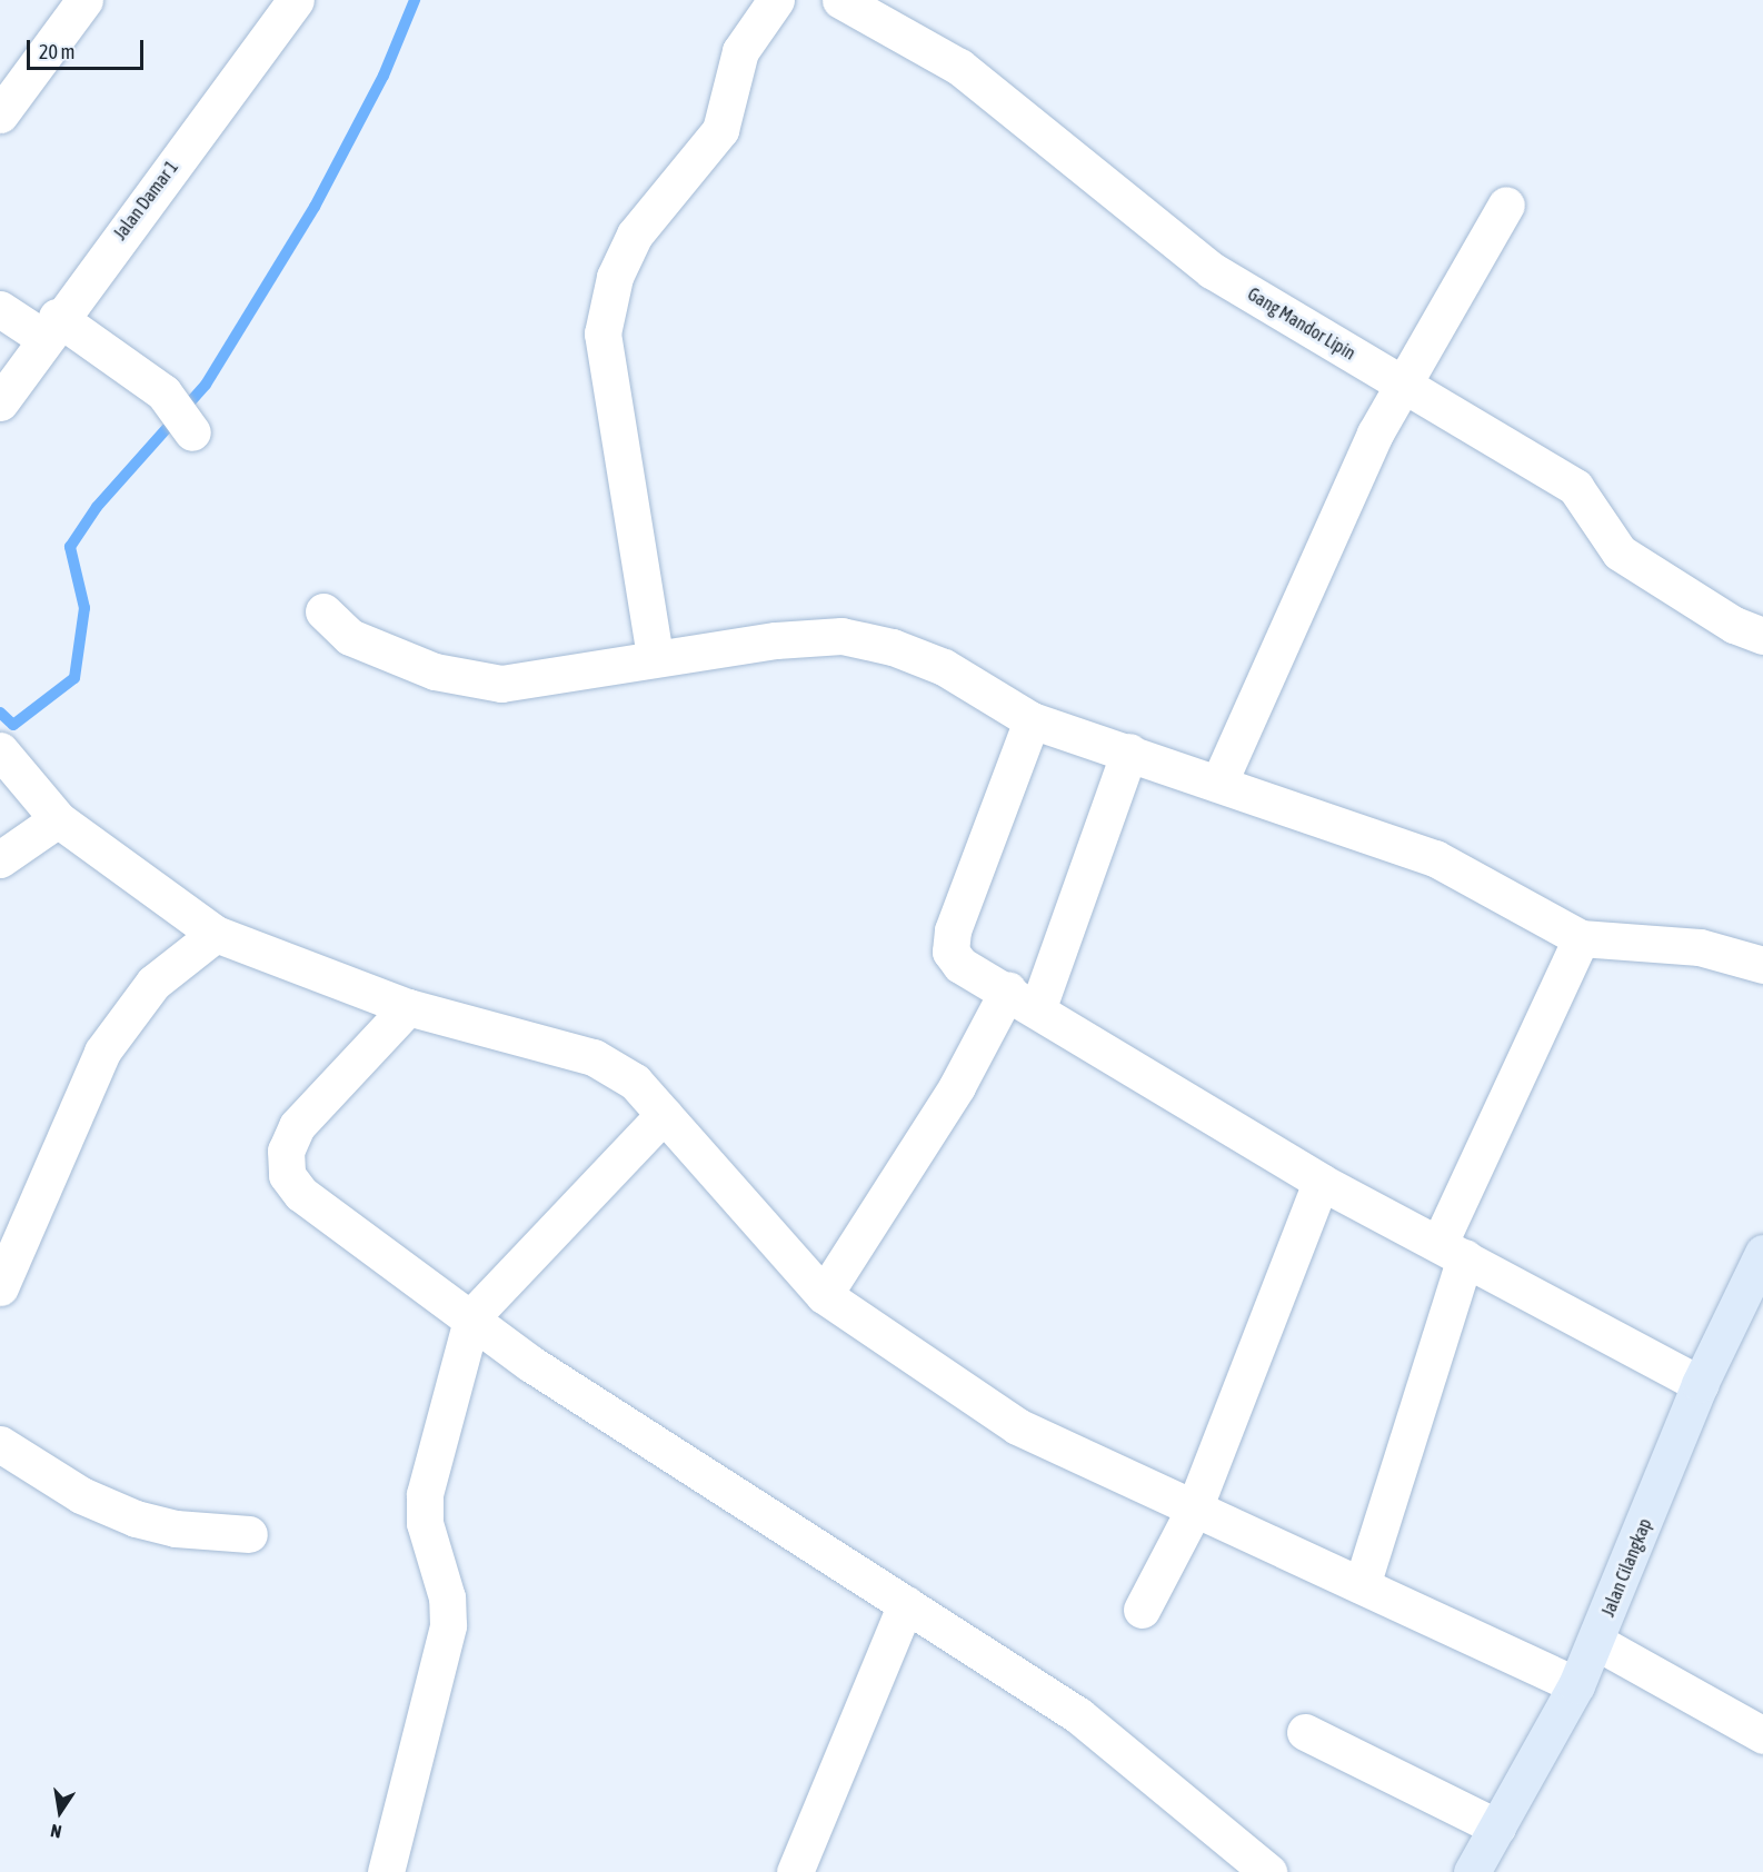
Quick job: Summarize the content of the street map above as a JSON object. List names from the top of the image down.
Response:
{
  "streets": {
    "street": ["Jalan Damar 1", "Gang Mandor Lipin", "Jalan Cilangkap"]
  },
  "scale_bar": "20 m",
  "north": "bottom"
}
